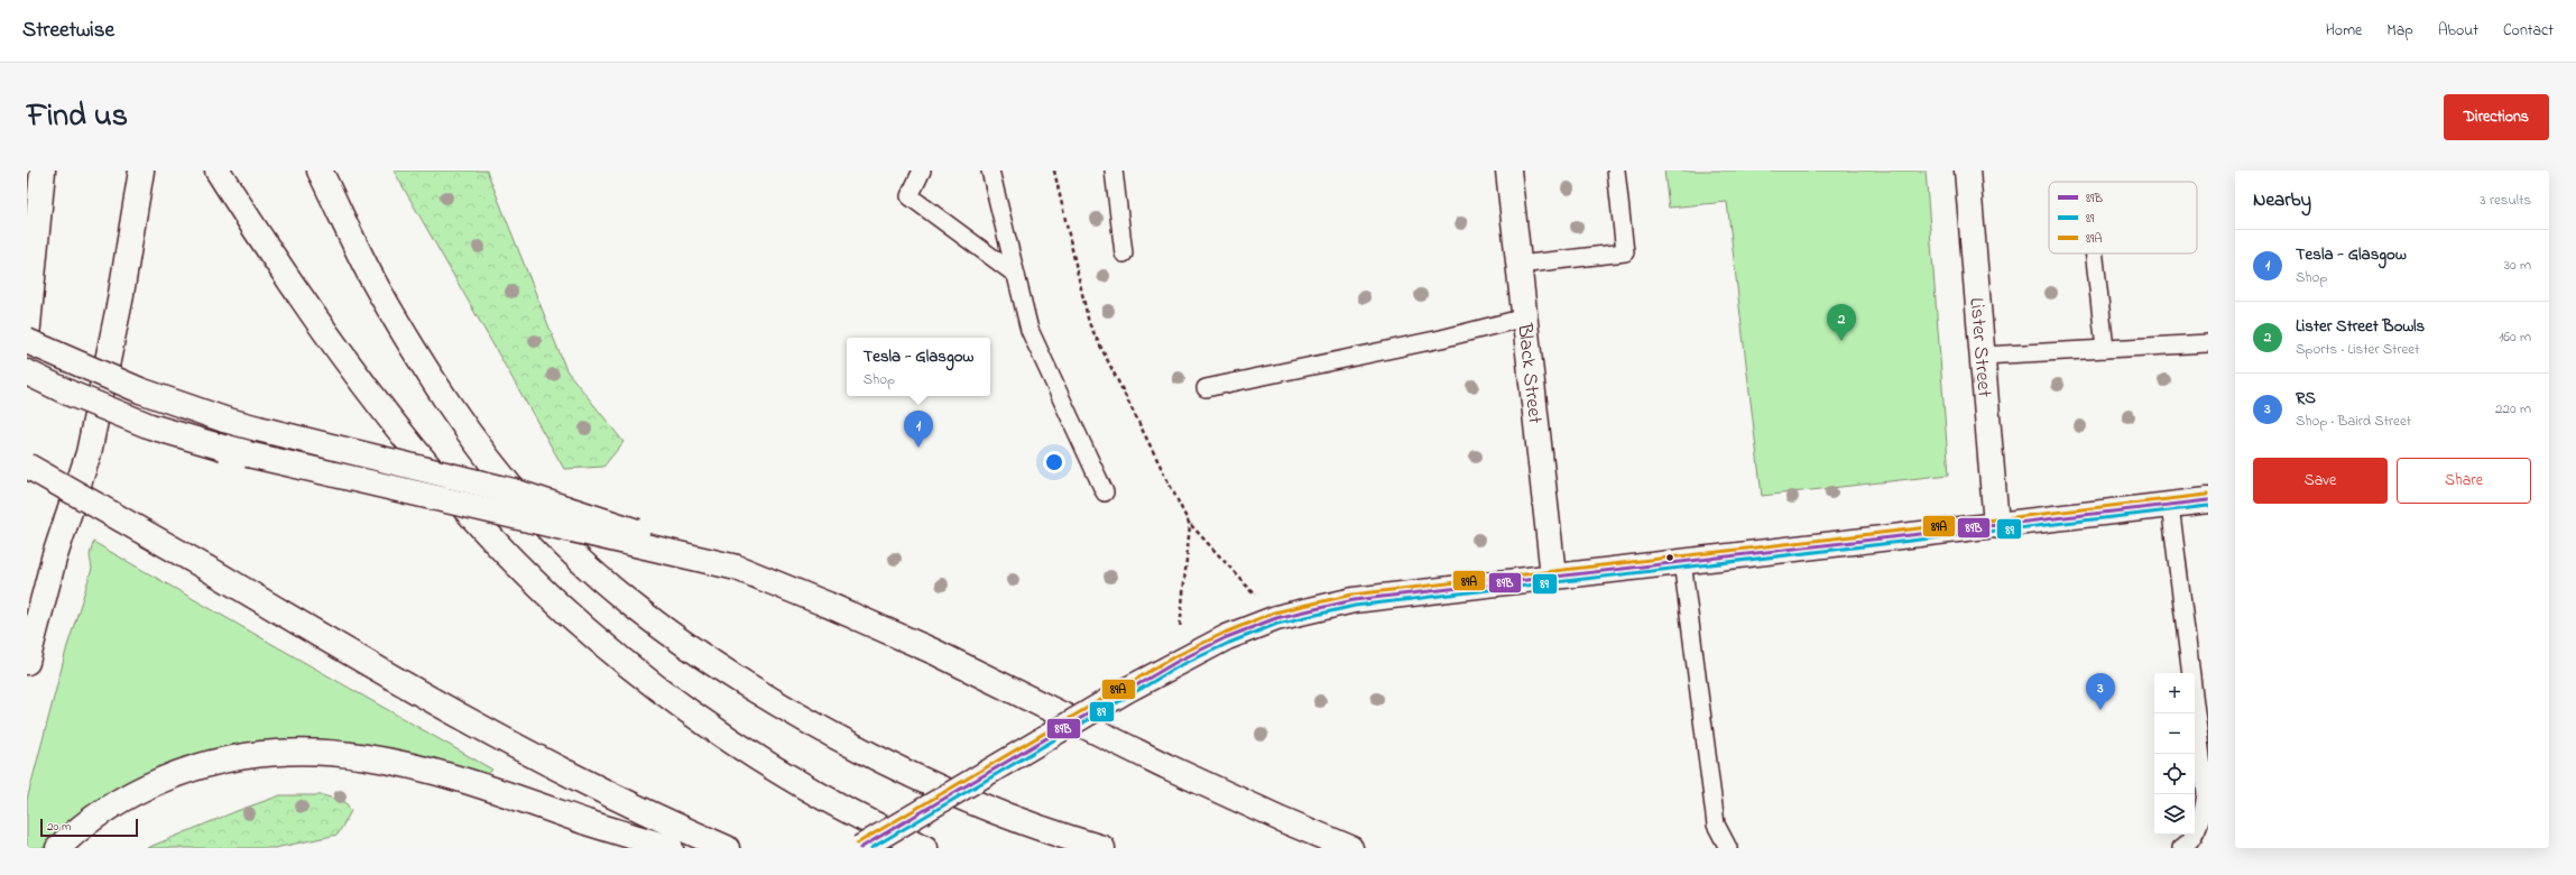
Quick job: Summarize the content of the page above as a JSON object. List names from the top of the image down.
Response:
{
  "streets": {
    "main road": ["Lister Street", "Black Street"]
  },
  "lines": ["transit line 89A", "transit line 89B", "transit line 89"],
  "legend": ["89B", "89", "89A"],
  "scale_bar": "20 m",
  "page": {
    "header": "Streetwise",
    "nav": [
      "Home",
      "Map",
      "About",
      "Contact"
    ],
    "title": "Find us",
    "buttons": [
      "Directions",
      ["Save", "Share"]
    ],
    "heading": ["Nearby", "3 results"],
    "list": [
      {
        "mark": "1",
        "name": "Tesla - Glasgow",
        "note": "Shop",
        "value": "30 m"
      },
      {
        "mark": "2",
        "name": "Lister Street Bowls",
        "note": "Sports · Lister Street",
        "value": "160 m"
      },
      {
        "mark": "3",
        "name": "RS",
        "note": "Shop · Baird Street",
        "value": "220 m"
      }
    ],
    "pins": ["2", "1", "3"],
    "popup": ["Tesla - Glasgow", "Shop"],
    "map_buttons": ["+", "−"],
    "scale": "20 m"
  }
}
